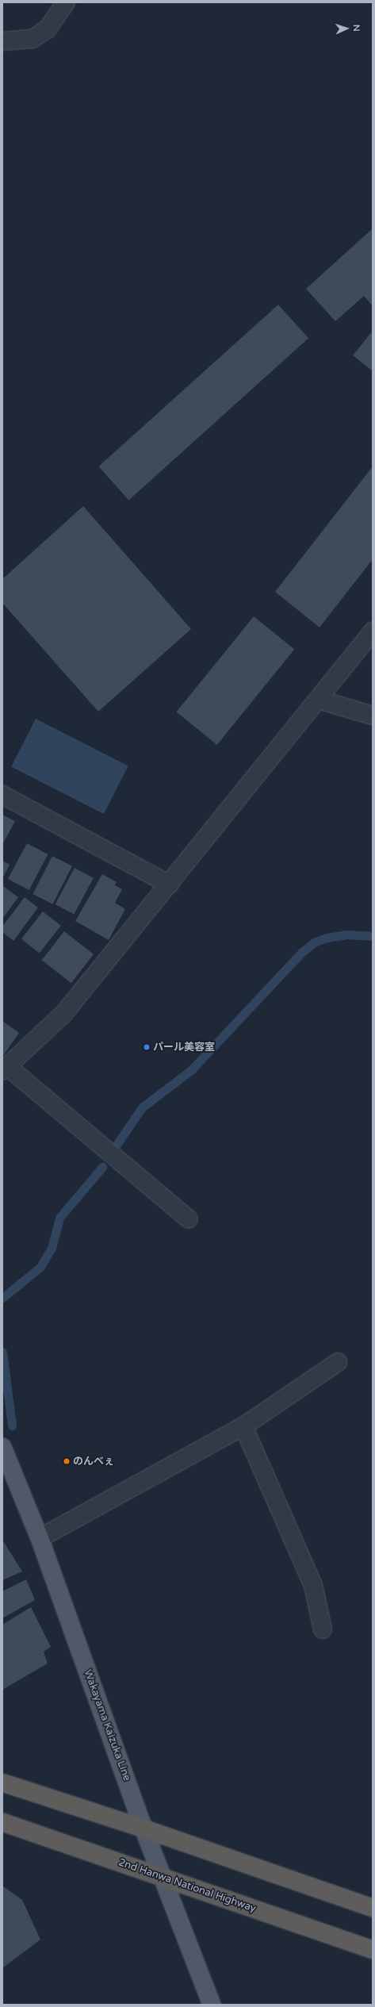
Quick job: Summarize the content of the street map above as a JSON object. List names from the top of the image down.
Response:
{
  "streets": {
    "highway": ["2nd Hanwa National Highway"],
    "main road": ["Wakayama Kaizuka Line"]
  },
  "crossings": [
    ["Wakayama Kaizuka Line", "2nd Hanwa National Highway"]
  ],
  "places": ["パール美容室", "のんべぇ"],
  "north": "right"
}
